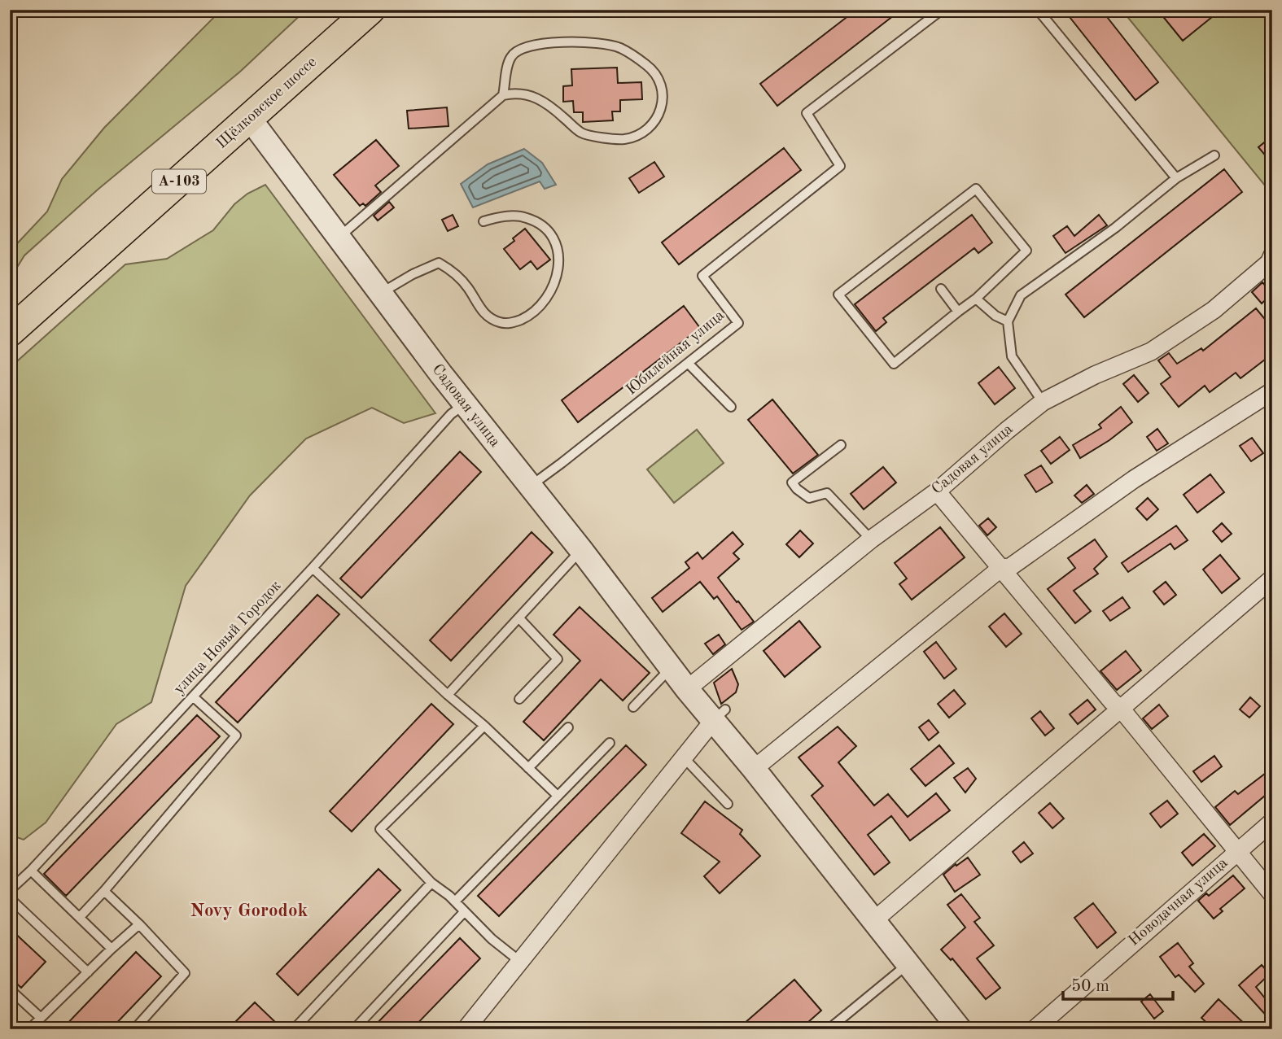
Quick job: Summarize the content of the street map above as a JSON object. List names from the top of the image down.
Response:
{
  "streets": {
    "main road": ["Щёлковское шоссе", "А-103"],
    "street": ["Садовая улица", "Новодачная улица"],
    "lane": ["Юбилейная улица", "улица Новый Городок"]
  },
  "crossings": [
    ["Щёлковское шоссе", "Садовая улица"],
    ["Юбилейная улица", "Садовая улица"],
    ["Садовая улица", "улица Новый Городок"]
  ],
  "districts": ["Novy Gorodok"],
  "scale_bar": "50 m"
}
